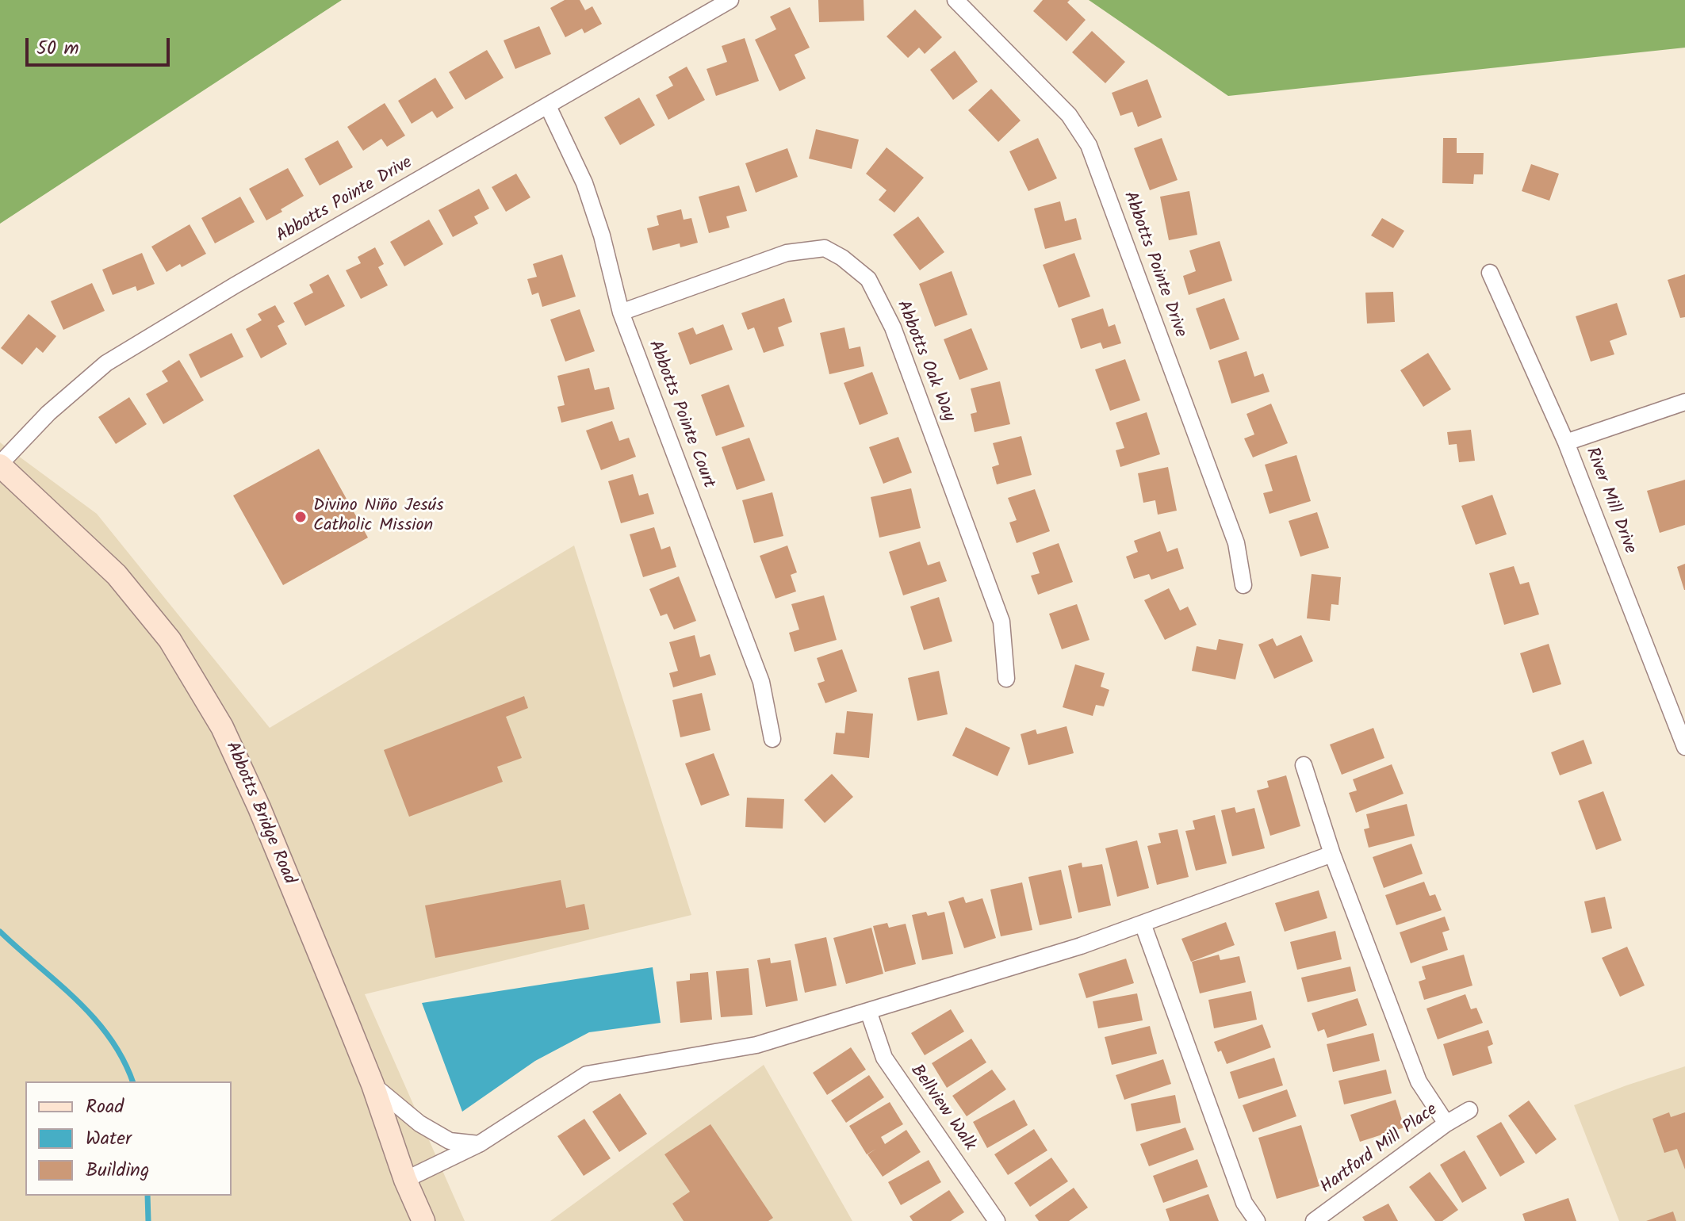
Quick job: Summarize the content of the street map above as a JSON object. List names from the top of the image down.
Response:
{
  "streets": {
    "main road": ["Abbotts Bridge Road"],
    "street": [
      "Abbotts Pointe Drive",
      "Abbotts Oak Way",
      "Abbotts Pointe Court",
      "River Mill Drive",
      "Bellview Walk",
      "Hartford Mill Place"
    ]
  },
  "crossings": [
    ["Abbotts Pointe Drive", "Abbotts Pointe Court"],
    ["Abbotts Pointe Drive", "Abbotts Bridge Road"],
    ["Abbotts Oak Way", "Abbotts Pointe Court"]
  ],
  "places": ["Divino Niño Jesús Catholic Mission"],
  "legend": ["Road", "Water", "Building"],
  "scale_bar": "50 m"
}
